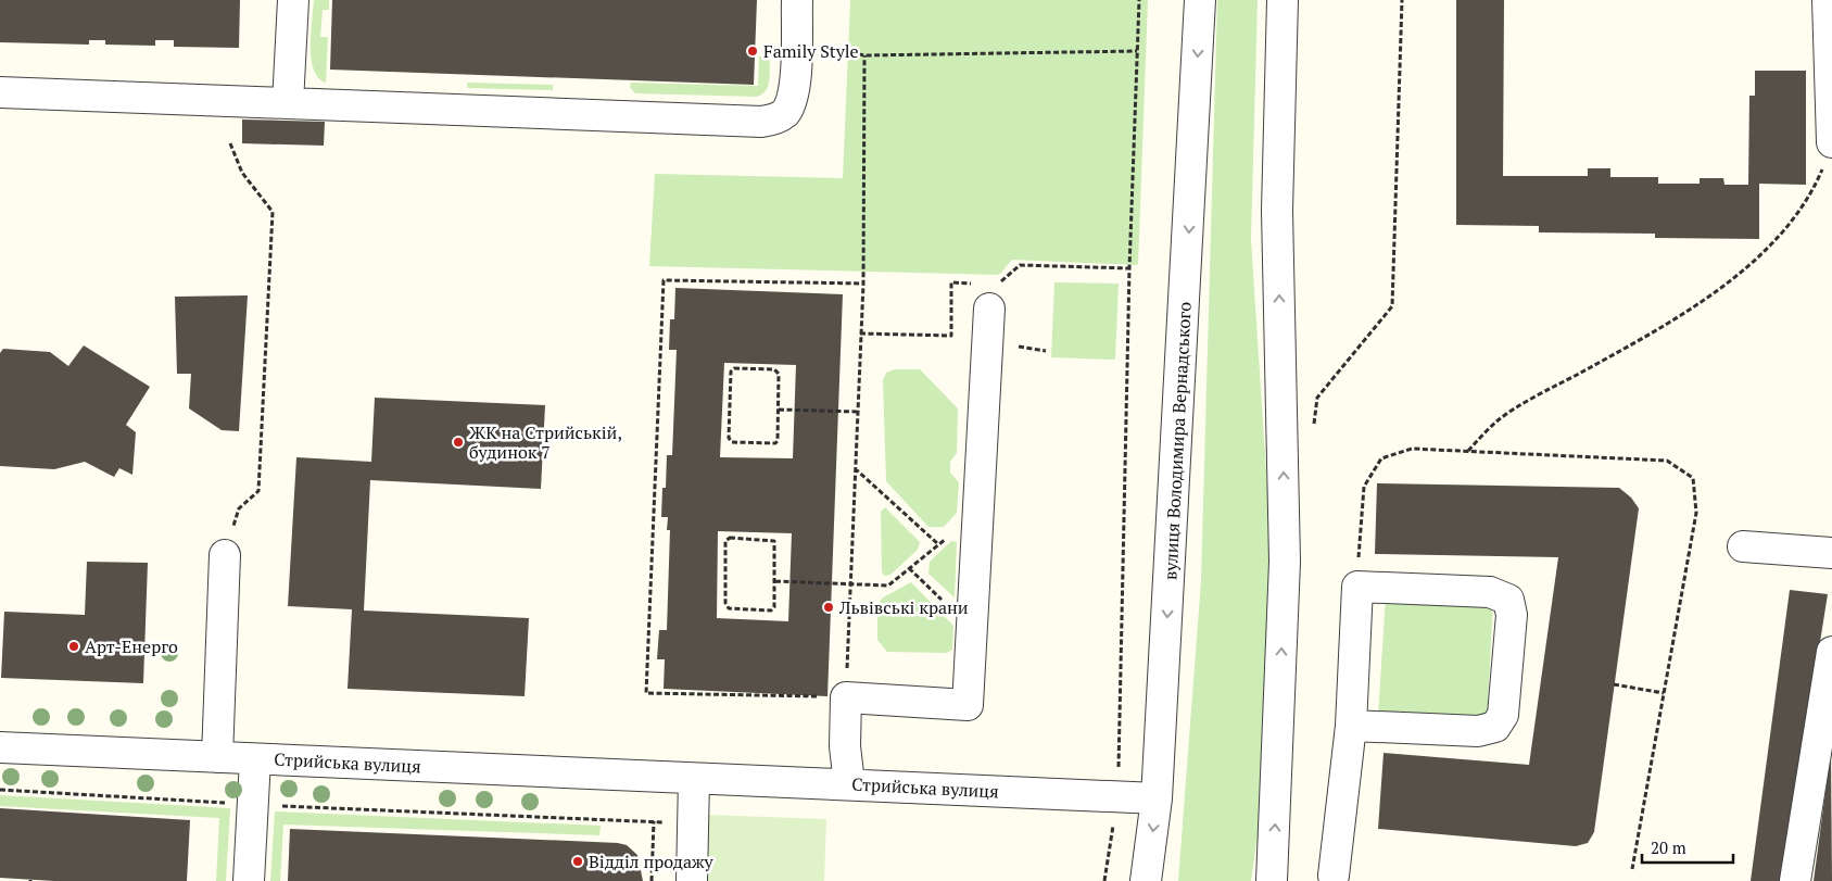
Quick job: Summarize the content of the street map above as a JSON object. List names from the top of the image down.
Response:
{
  "streets": {
    "street": ["вулиця Володимира Вернадського", "Стрийська вулиця"]
  },
  "crossings": [
    ["вулиця Володимира Вернадського", "Стрийська вулиця"]
  ],
  "places": [
    "Family Style",
    "ЖК на Стрийській, будинок 7",
    "Львівські крани",
    "Арт-Енерго",
    "Відділ продажу"
  ],
  "scale_bar": "20 m"
}
